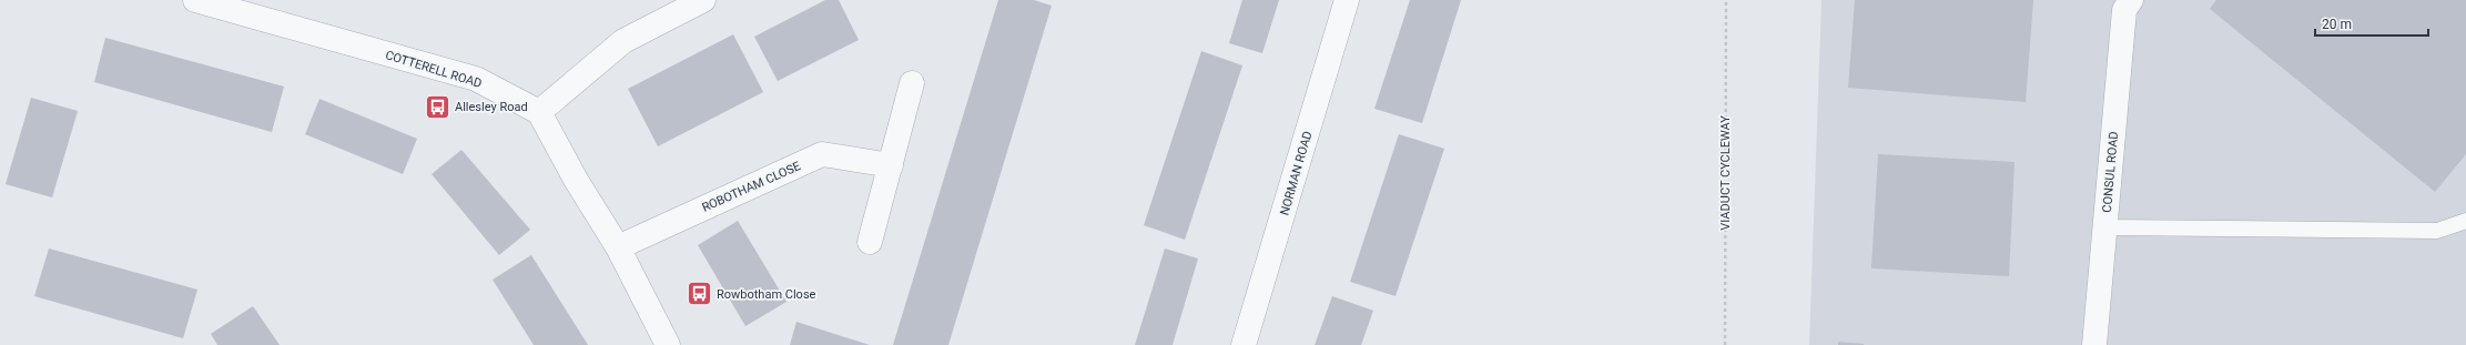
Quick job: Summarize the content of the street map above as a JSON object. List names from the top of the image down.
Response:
{
  "streets": {
    "street": [
      "COTTERELL ROAD",
      "CONSUL ROAD",
      "NORMAN ROAD",
      "ROBOTHAM CLOSE"
    ],
    "path": ["VIADUCT CYCLEWAY"]
  },
  "places": {
    "bus stop": ["Allesley Road", "Rowbotham Close"]
  },
  "scale_bar": "20 m"
}
